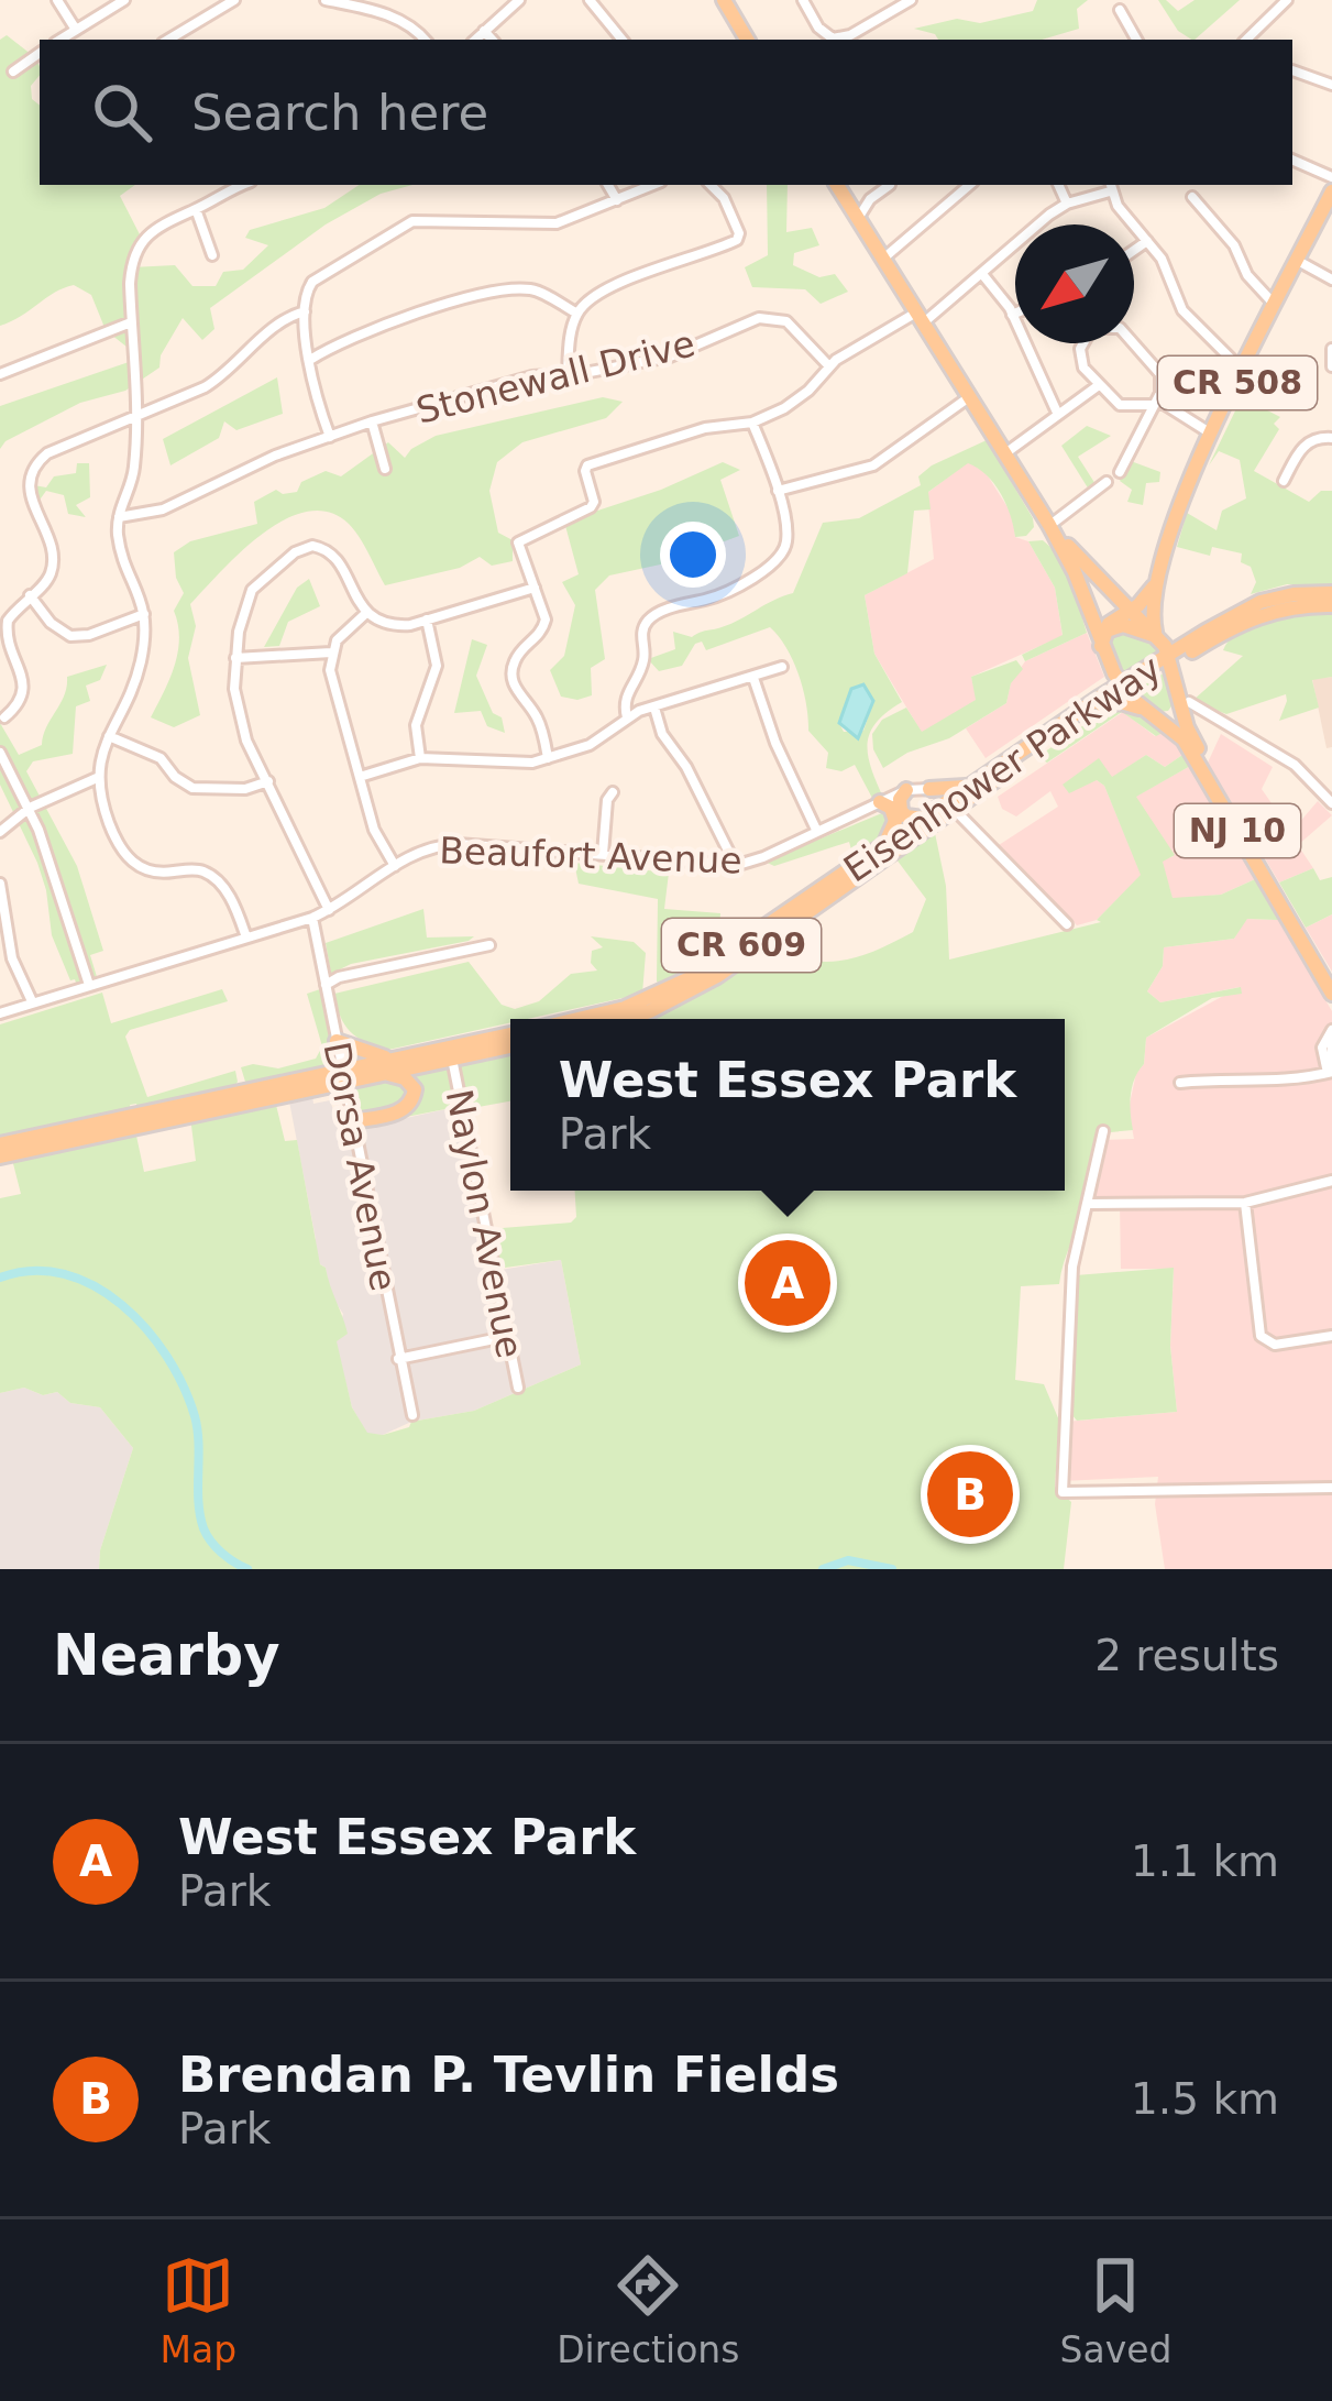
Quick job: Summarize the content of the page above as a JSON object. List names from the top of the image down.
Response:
{
  "streets": {
    "main road": [
      "CR 508",
      "Eisenhower Parkway",
      "NJ 10",
      "CR 609"
    ],
    "street": [
      "Stonewall Drive",
      "Beaufort Avenue",
      "Dorsa Avenue",
      "Naylon Avenue"
    ]
  },
  "crossings": [
    ["CR 508", "NJ 10"],
    ["Eisenhower Parkway", "NJ 10"],
    ["Beaufort Avenue", "Dorsa Avenue"]
  ],
  "north": "bottom left",
  "page": {
    "search": "Search here",
    "popup": ["West Essex Park", "Park"],
    "pins": ["A", "B"],
    "heading": ["Nearby", "2 results"],
    "list": [
      {
        "mark": "A",
        "name": "West Essex Park",
        "note": "Park",
        "value": "1.1 km"
      },
      {
        "mark": "B",
        "name": "Brendan P. Tevlin Fields",
        "note": "Park",
        "value": "1.5 km"
      }
    ],
    "nav": ["Map", "Directions", "Saved"]
  }
}
